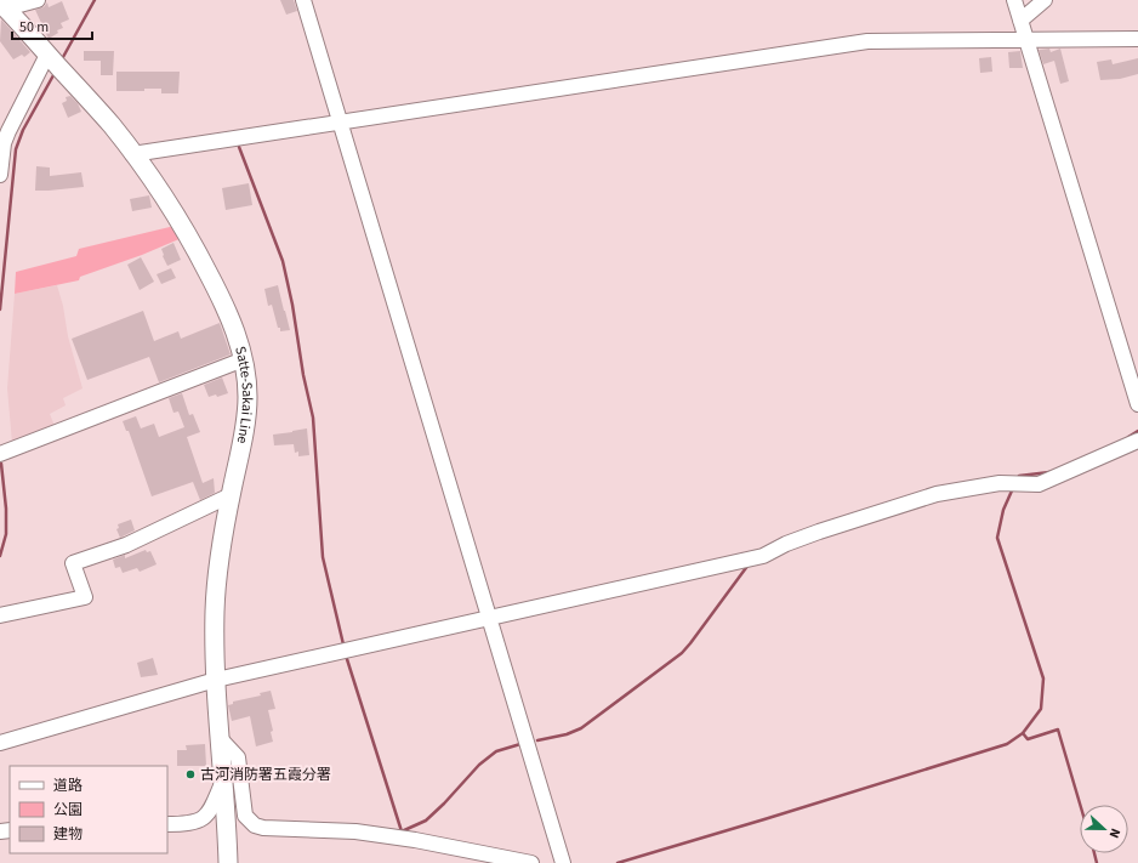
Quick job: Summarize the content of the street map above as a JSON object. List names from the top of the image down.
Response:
{
  "streets": {
    "main road": ["Satte-Sakai Line"]
  },
  "places": ["古河消防署五霞分署"],
  "legend": ["道路", "公園", "建物"],
  "scale_bar": "50 m",
  "north": "right"
}
